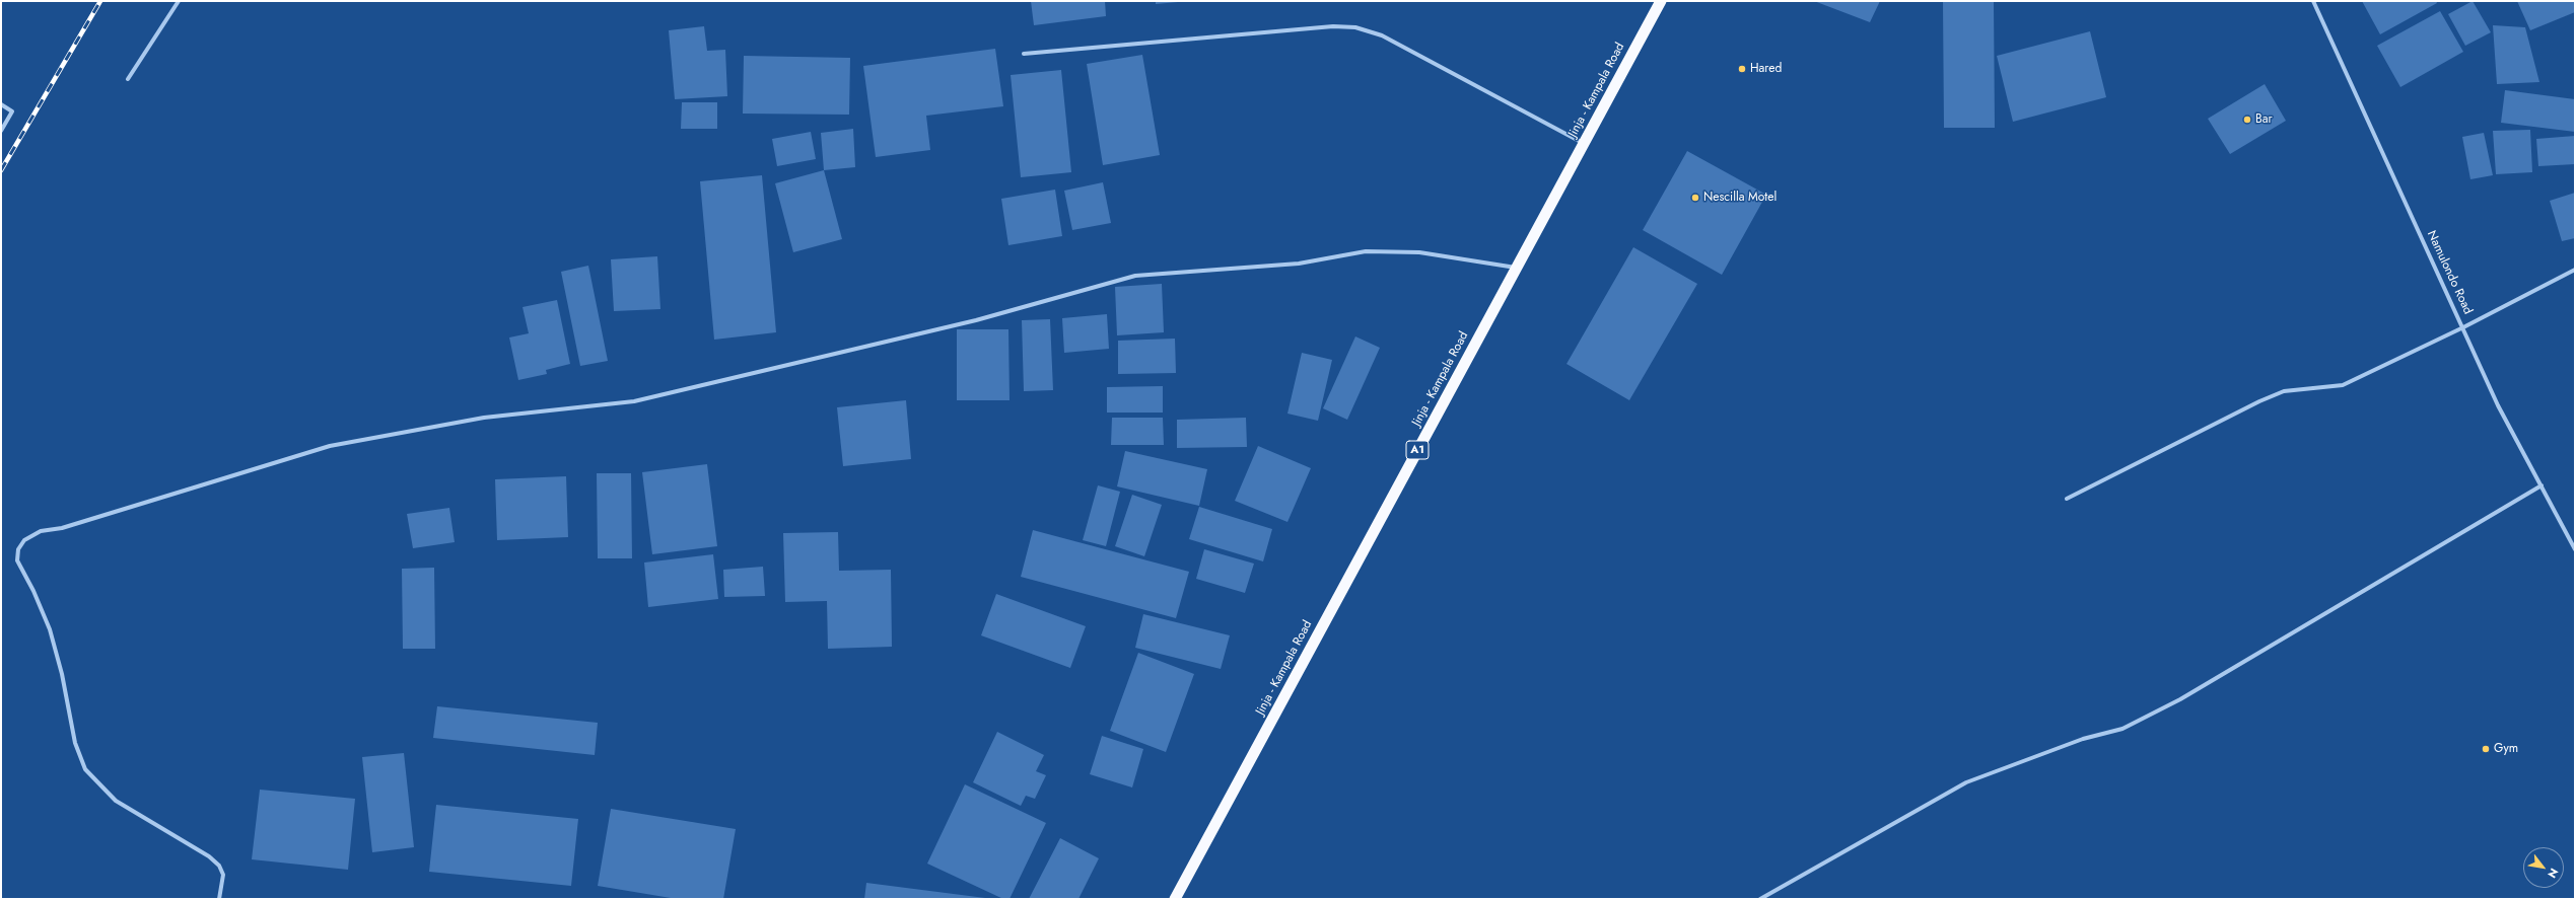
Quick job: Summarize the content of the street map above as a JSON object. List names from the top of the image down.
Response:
{
  "streets": {
    "highway": ["Jinja - Kampala Road", "A1"],
    "street": ["Namulondo Road"]
  },
  "places": [
    "Hared",
    "Bar",
    "Nescilla Motel",
    "Gym"
  ],
  "north": "bottom right"
}
